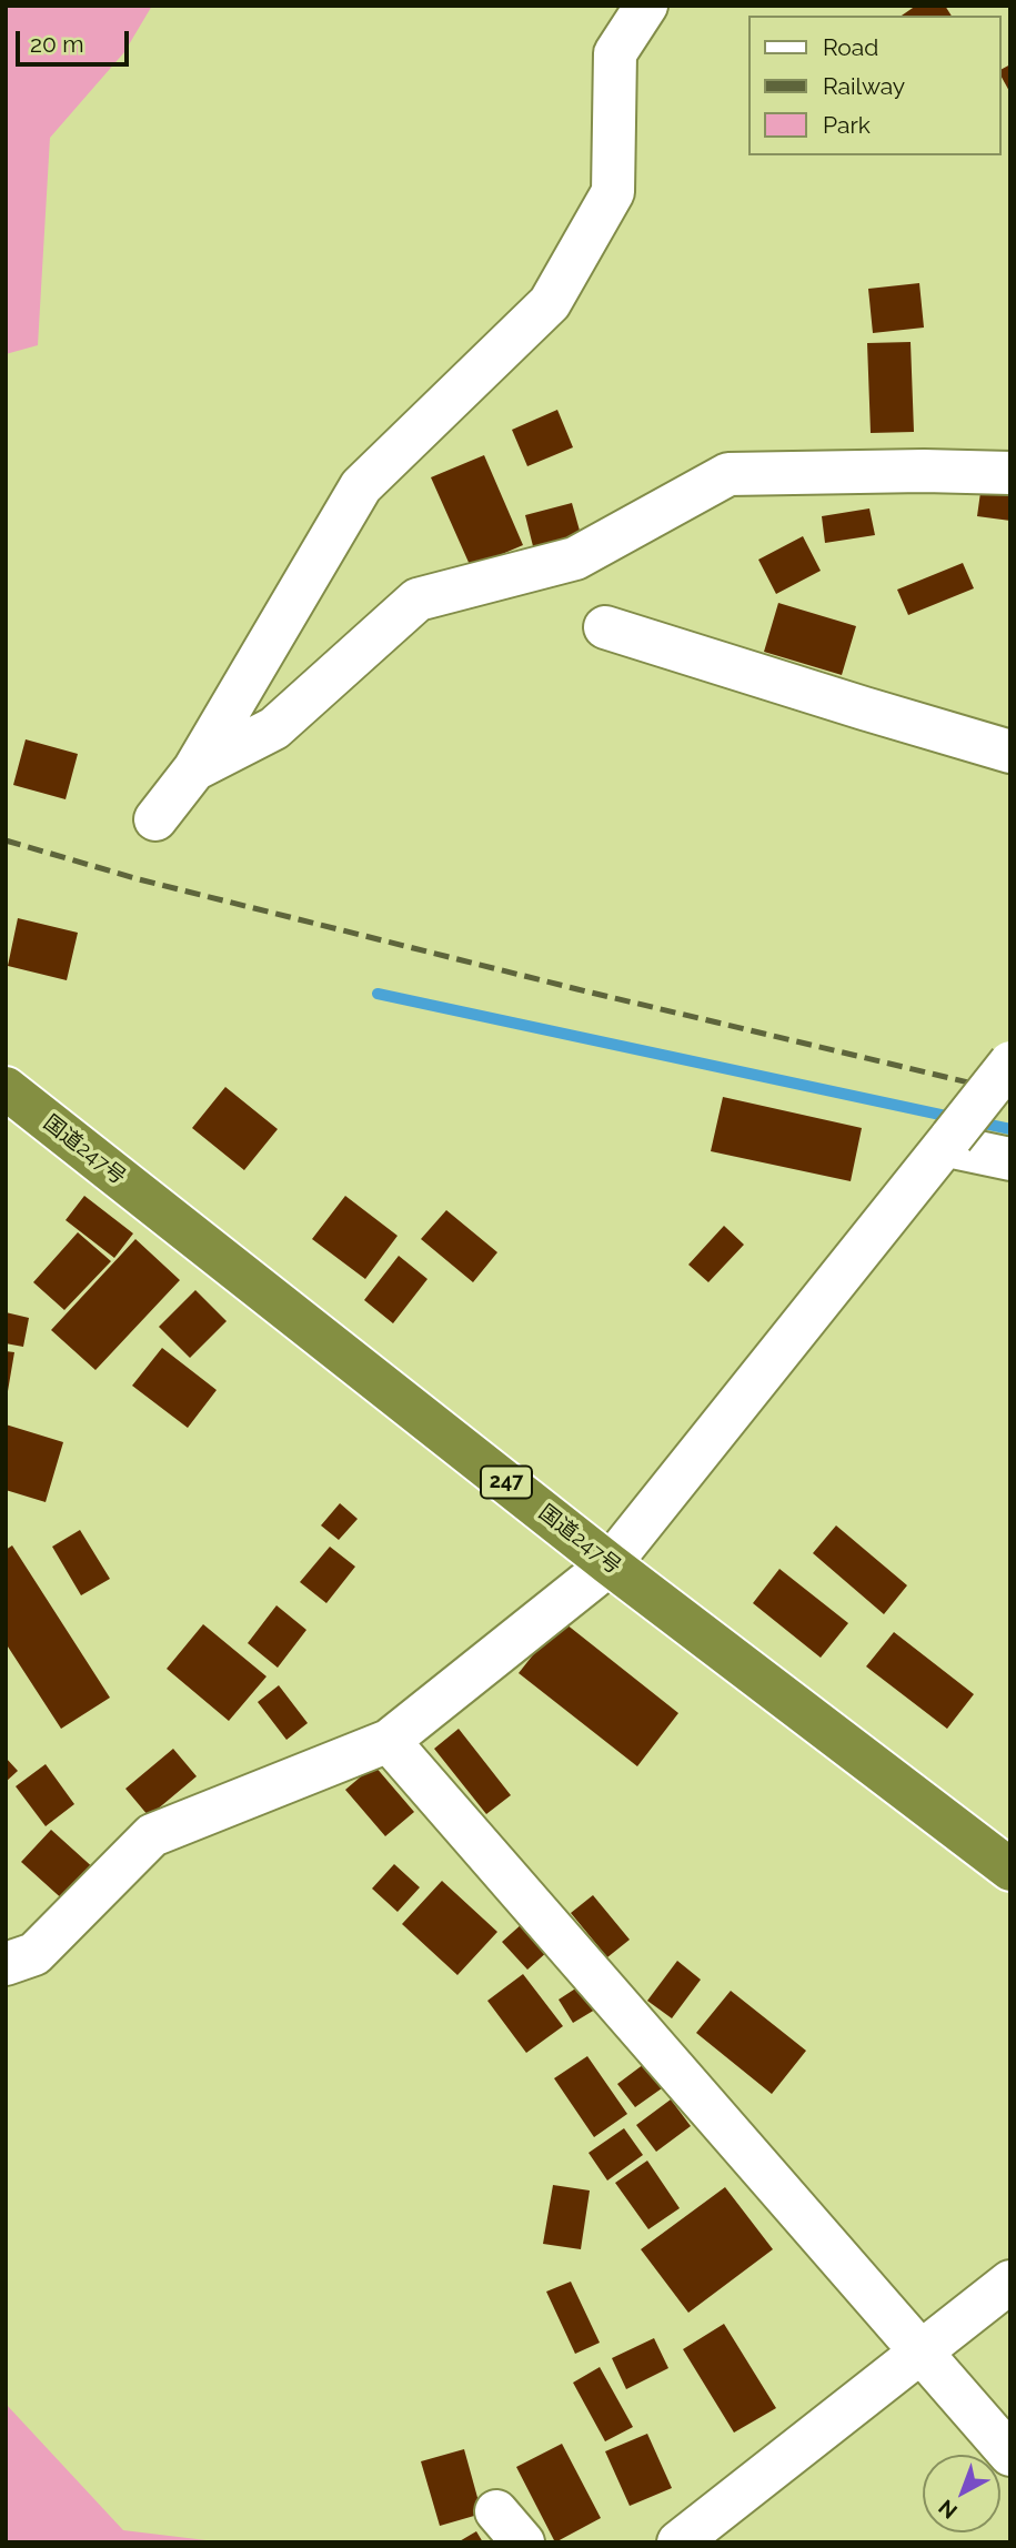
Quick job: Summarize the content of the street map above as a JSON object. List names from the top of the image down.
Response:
{
  "streets": {
    "highway": ["国道247号", "247"]
  },
  "legend": ["Road", "Railway", "Park"],
  "scale_bar": "20 m",
  "north": "bottom left"
}
